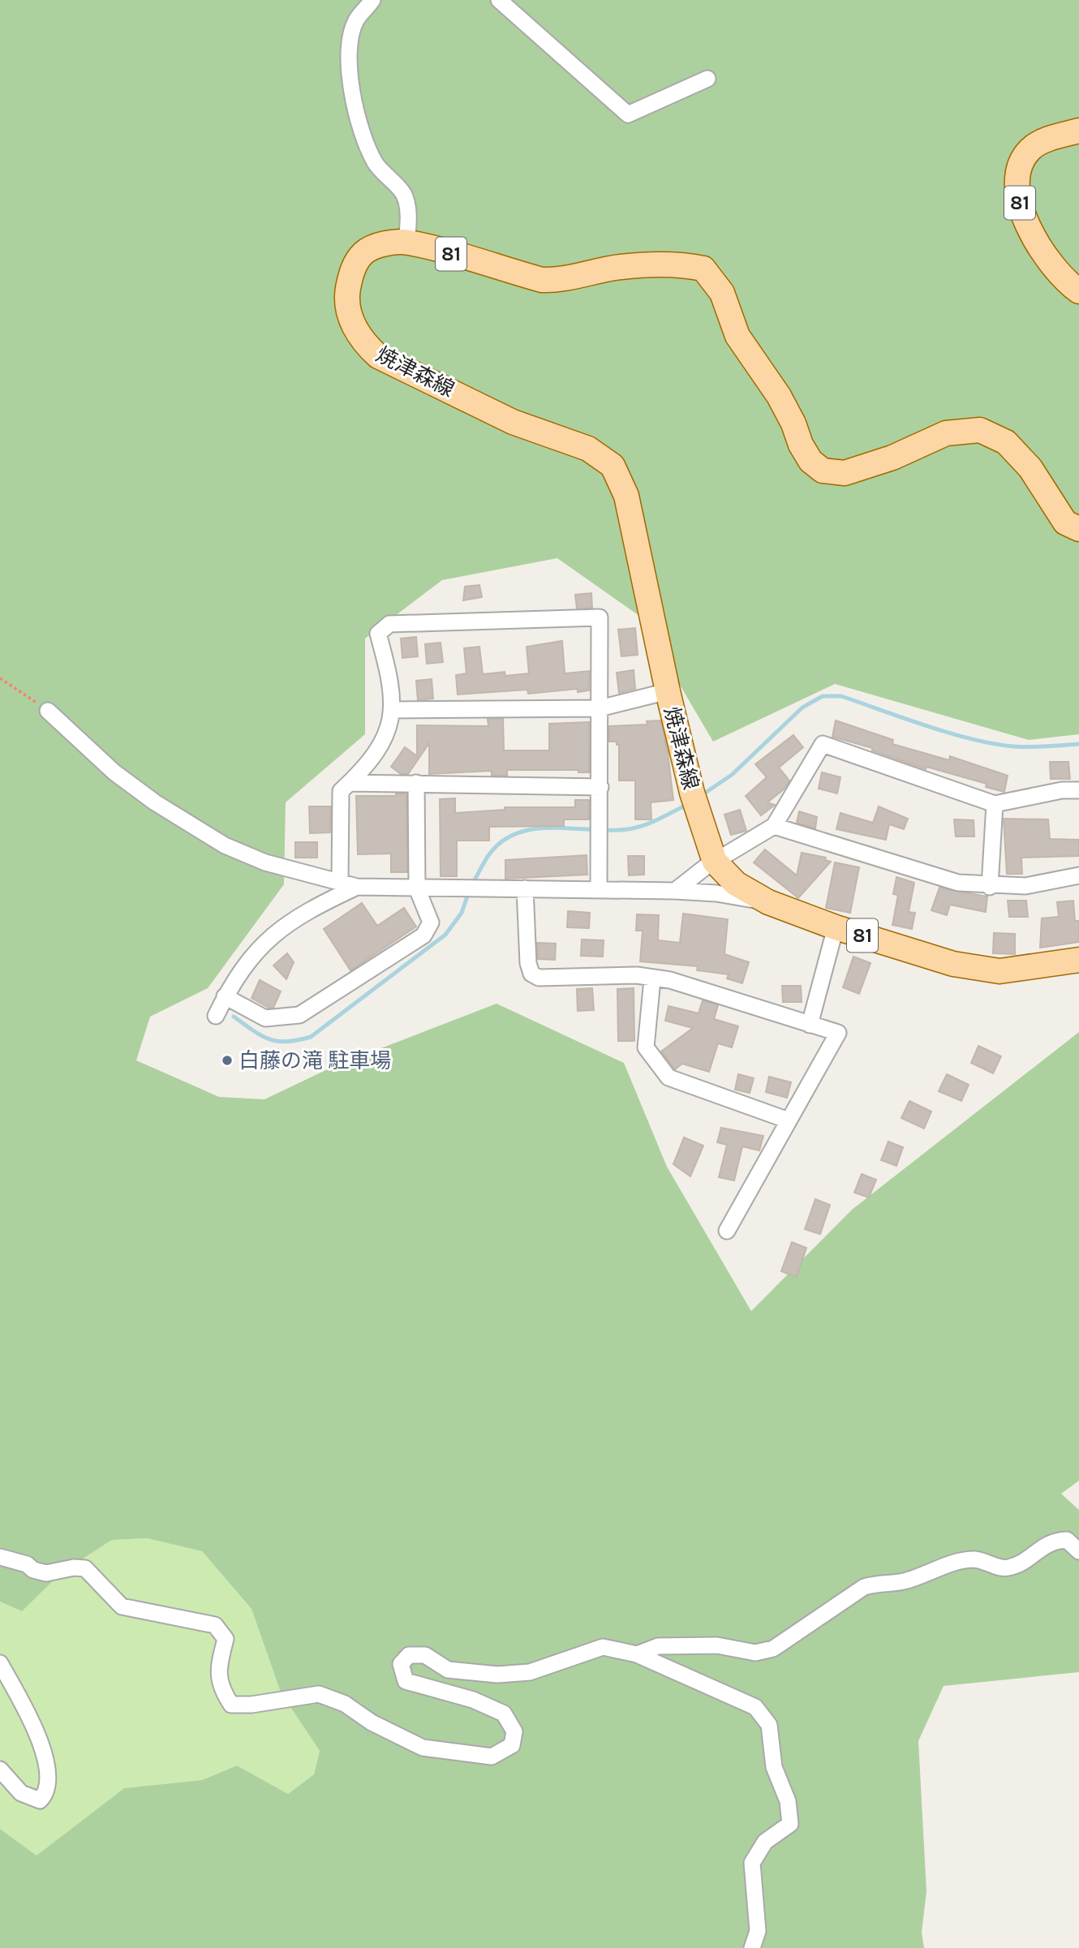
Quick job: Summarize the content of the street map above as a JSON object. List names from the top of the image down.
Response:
{
  "streets": {
    "main road": ["81", "焼津森線"]
  },
  "places": ["白藤の滝 駐車場"]
}
